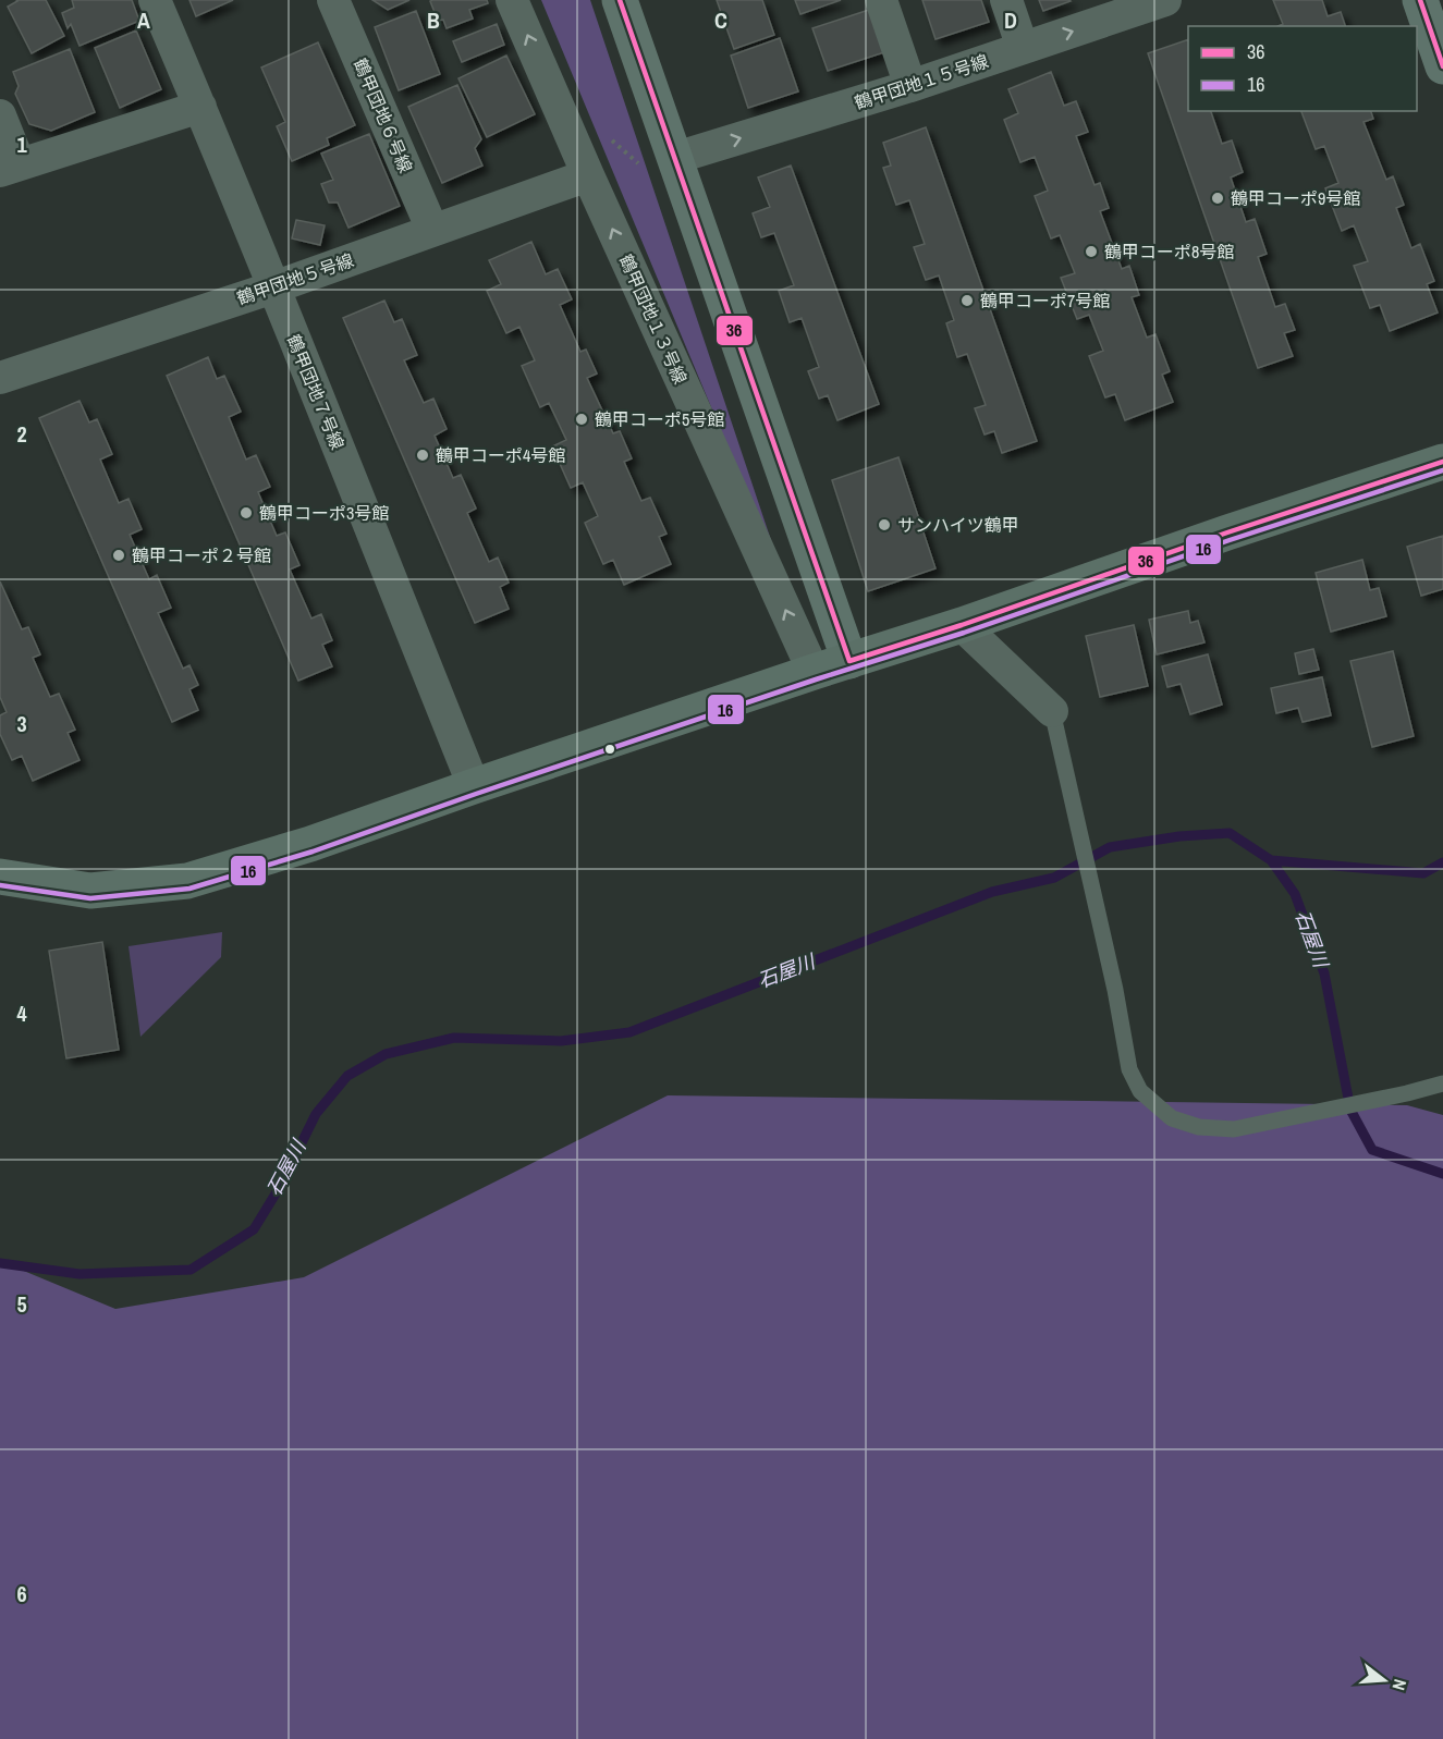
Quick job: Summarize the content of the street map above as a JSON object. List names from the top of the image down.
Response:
{
  "streets": {
    "street": [
      "鶴甲団地１５号線",
      "鶴甲団地６号線",
      "鶴甲団地５号線",
      "鶴甲団地１３号線",
      "鶴甲団地７号線"
    ]
  },
  "crossings": [
    ["鶴甲団地６号線", "鶴甲団地５号線"],
    ["鶴甲団地５号線", "鶴甲団地１３号線"],
    ["鶴甲団地５号線", "鶴甲団地７号線"]
  ],
  "one_way": ["鶴甲団地１５号線"],
  "water": ["石屋川"],
  "places": [
    "鶴甲コーポ9号館",
    "鶴甲コーポ8号館",
    "鶴甲コーポ7号館",
    "鶴甲コーポ5号館",
    "鶴甲コーポ4号館",
    "鶴甲コーポ3号館",
    "サンハイツ鶴甲",
    "鶴甲コーポ２号館"
  ],
  "lines": ["transit line 36", "transit line 16"],
  "legend": ["36", "16"],
  "north": "right",
  "grid": {
    "columns": [
      "A",
      "B",
      "C",
      "D"
    ],
    "rows": [
      "1",
      "2",
      "3",
      "4",
      "5",
      "6"
    ]
  }
}
